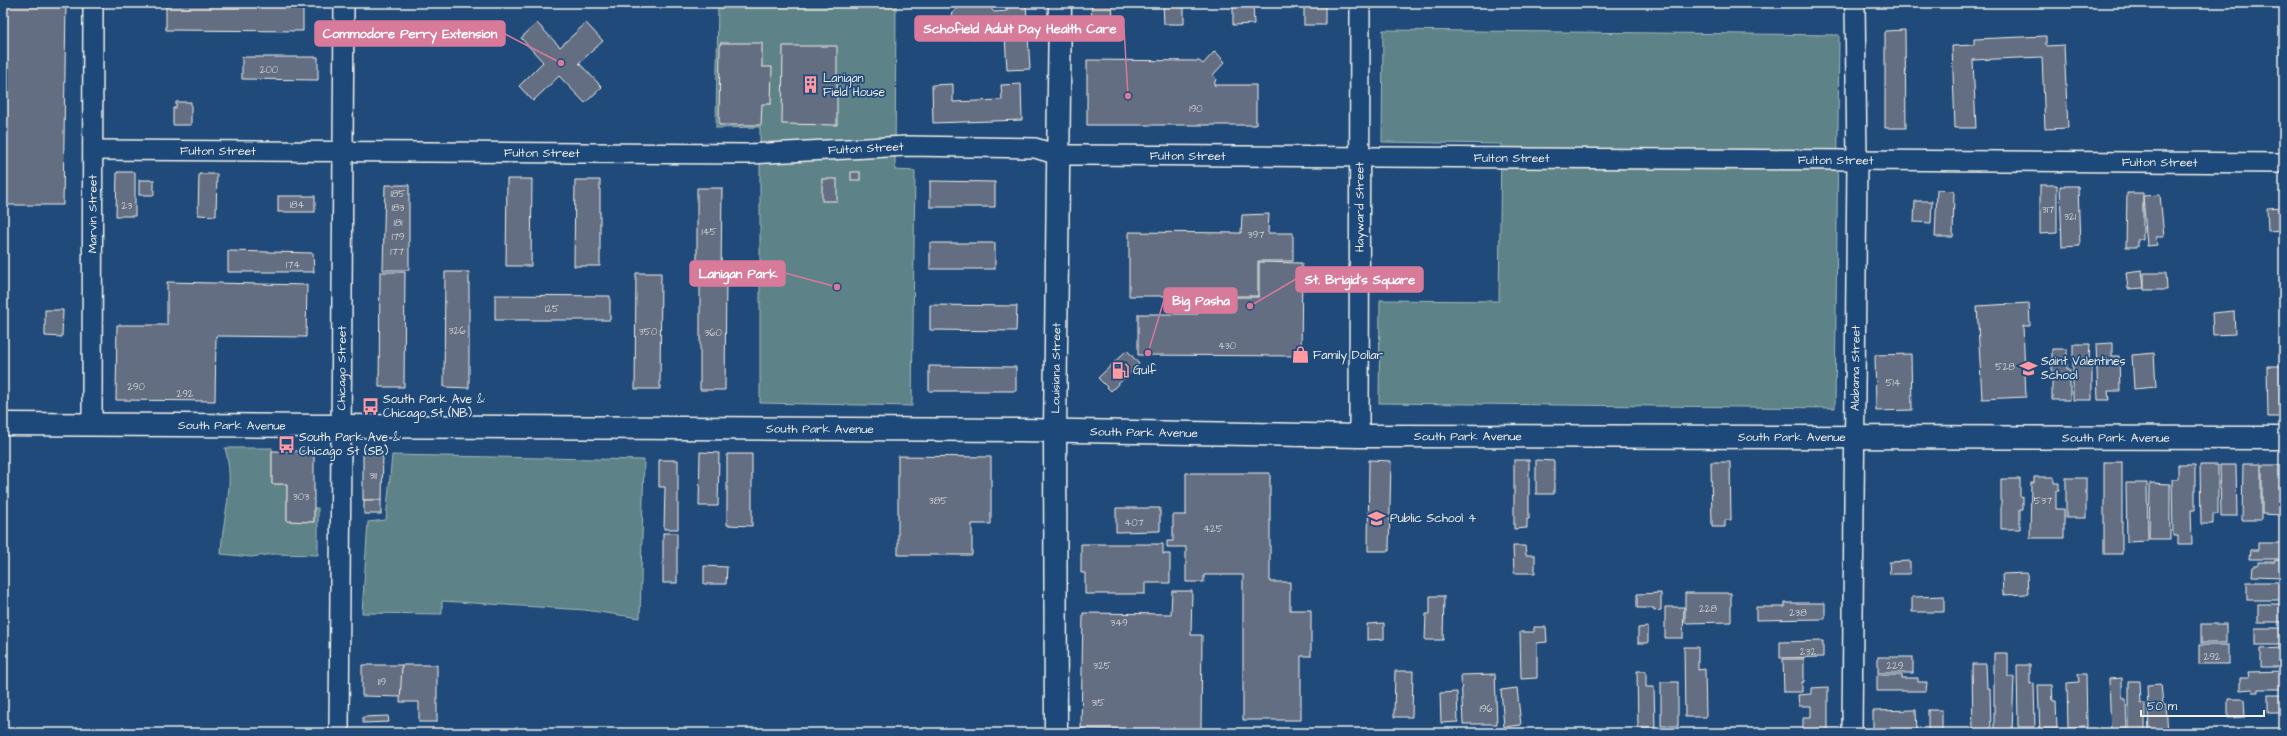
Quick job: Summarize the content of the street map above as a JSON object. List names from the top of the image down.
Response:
{
  "streets": {
    "street": [
      "Fulton Street",
      "Hayward Street",
      "Marvin Street",
      "Chicago Street",
      "Louisiana Street",
      "Alabama Street",
      "South Park Avenue"
    ]
  },
  "crossings": [
    ["Fulton Street", "Hayward Street"],
    ["Fulton Street", "Marvin Street"],
    ["Fulton Street", "Chicago Street"],
    ["Fulton Street", "Louisiana Street"],
    ["Fulton Street", "Alabama Street"],
    ["Hayward Street", "South Park Avenue"],
    ["Marvin Street", "South Park Avenue"],
    ["Chicago Street", "South Park Avenue"],
    ["Louisiana Street", "South Park Avenue"],
    ["Alabama Street", "South Park Avenue"]
  ],
  "places": {
    "other": [
      "Commodore Perry Extension",
      "Schofield Adult Day Health Care",
      "Lanigan Park",
      "St. Brigid's Square",
      "Big Pasha"
    ],
    "building": ["Lanigan Field House"],
    "shop": ["Family Dollar"],
    "school or university": ["Saint Valentines School", "Public School 4"],
    "fuel station": ["Gulf"],
    "bus stop": ["South Park Ave & Chicago St (NB)", "South Park Ave & Chicago St (SB)"]
  },
  "house_numbers": [
    "200",
    "190",
    "185",
    "184",
    "23",
    "183",
    "317",
    "321",
    "181",
    "145",
    "397",
    "179",
    "177",
    "174",
    "125",
    "326",
    "350",
    "360",
    "430",
    "528",
    "514",
    "290",
    "292",
    "311",
    "303",
    "385",
    "537",
    "407",
    "425",
    "228",
    "238",
    "349",
    "232",
    "292",
    "325",
    "229",
    "119",
    "315",
    "196"
  ],
  "scale_bar": "50 m"
}
